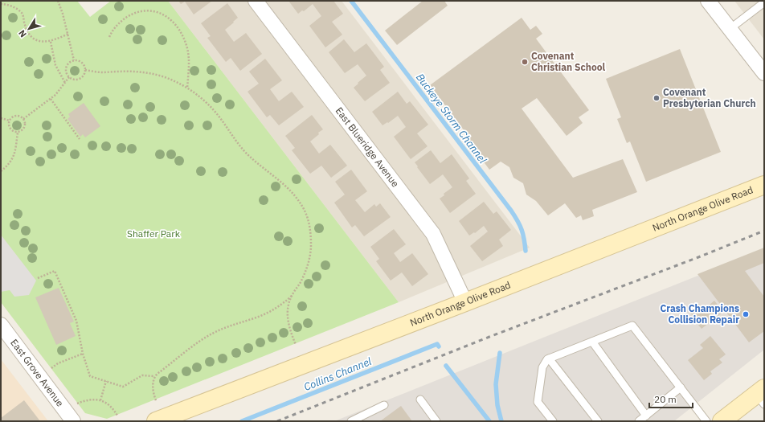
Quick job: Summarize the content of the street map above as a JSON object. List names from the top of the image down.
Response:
{
  "streets": {
    "street": ["East Blueridge Avenue", "North Orange Olive Road", "East Grove Avenue"]
  },
  "crossings": [
    ["East Blueridge Avenue", "North Orange Olive Road"]
  ],
  "water": ["Buckeye Storm Channel", "Collins Channel"],
  "parks": ["Shaffer Park"],
  "places": ["Covenant Christian School", "Covenant Presbyterian Church", "Crash Champions Collision Repair"],
  "scale_bar": "20 m",
  "north": "bottom left"
}
